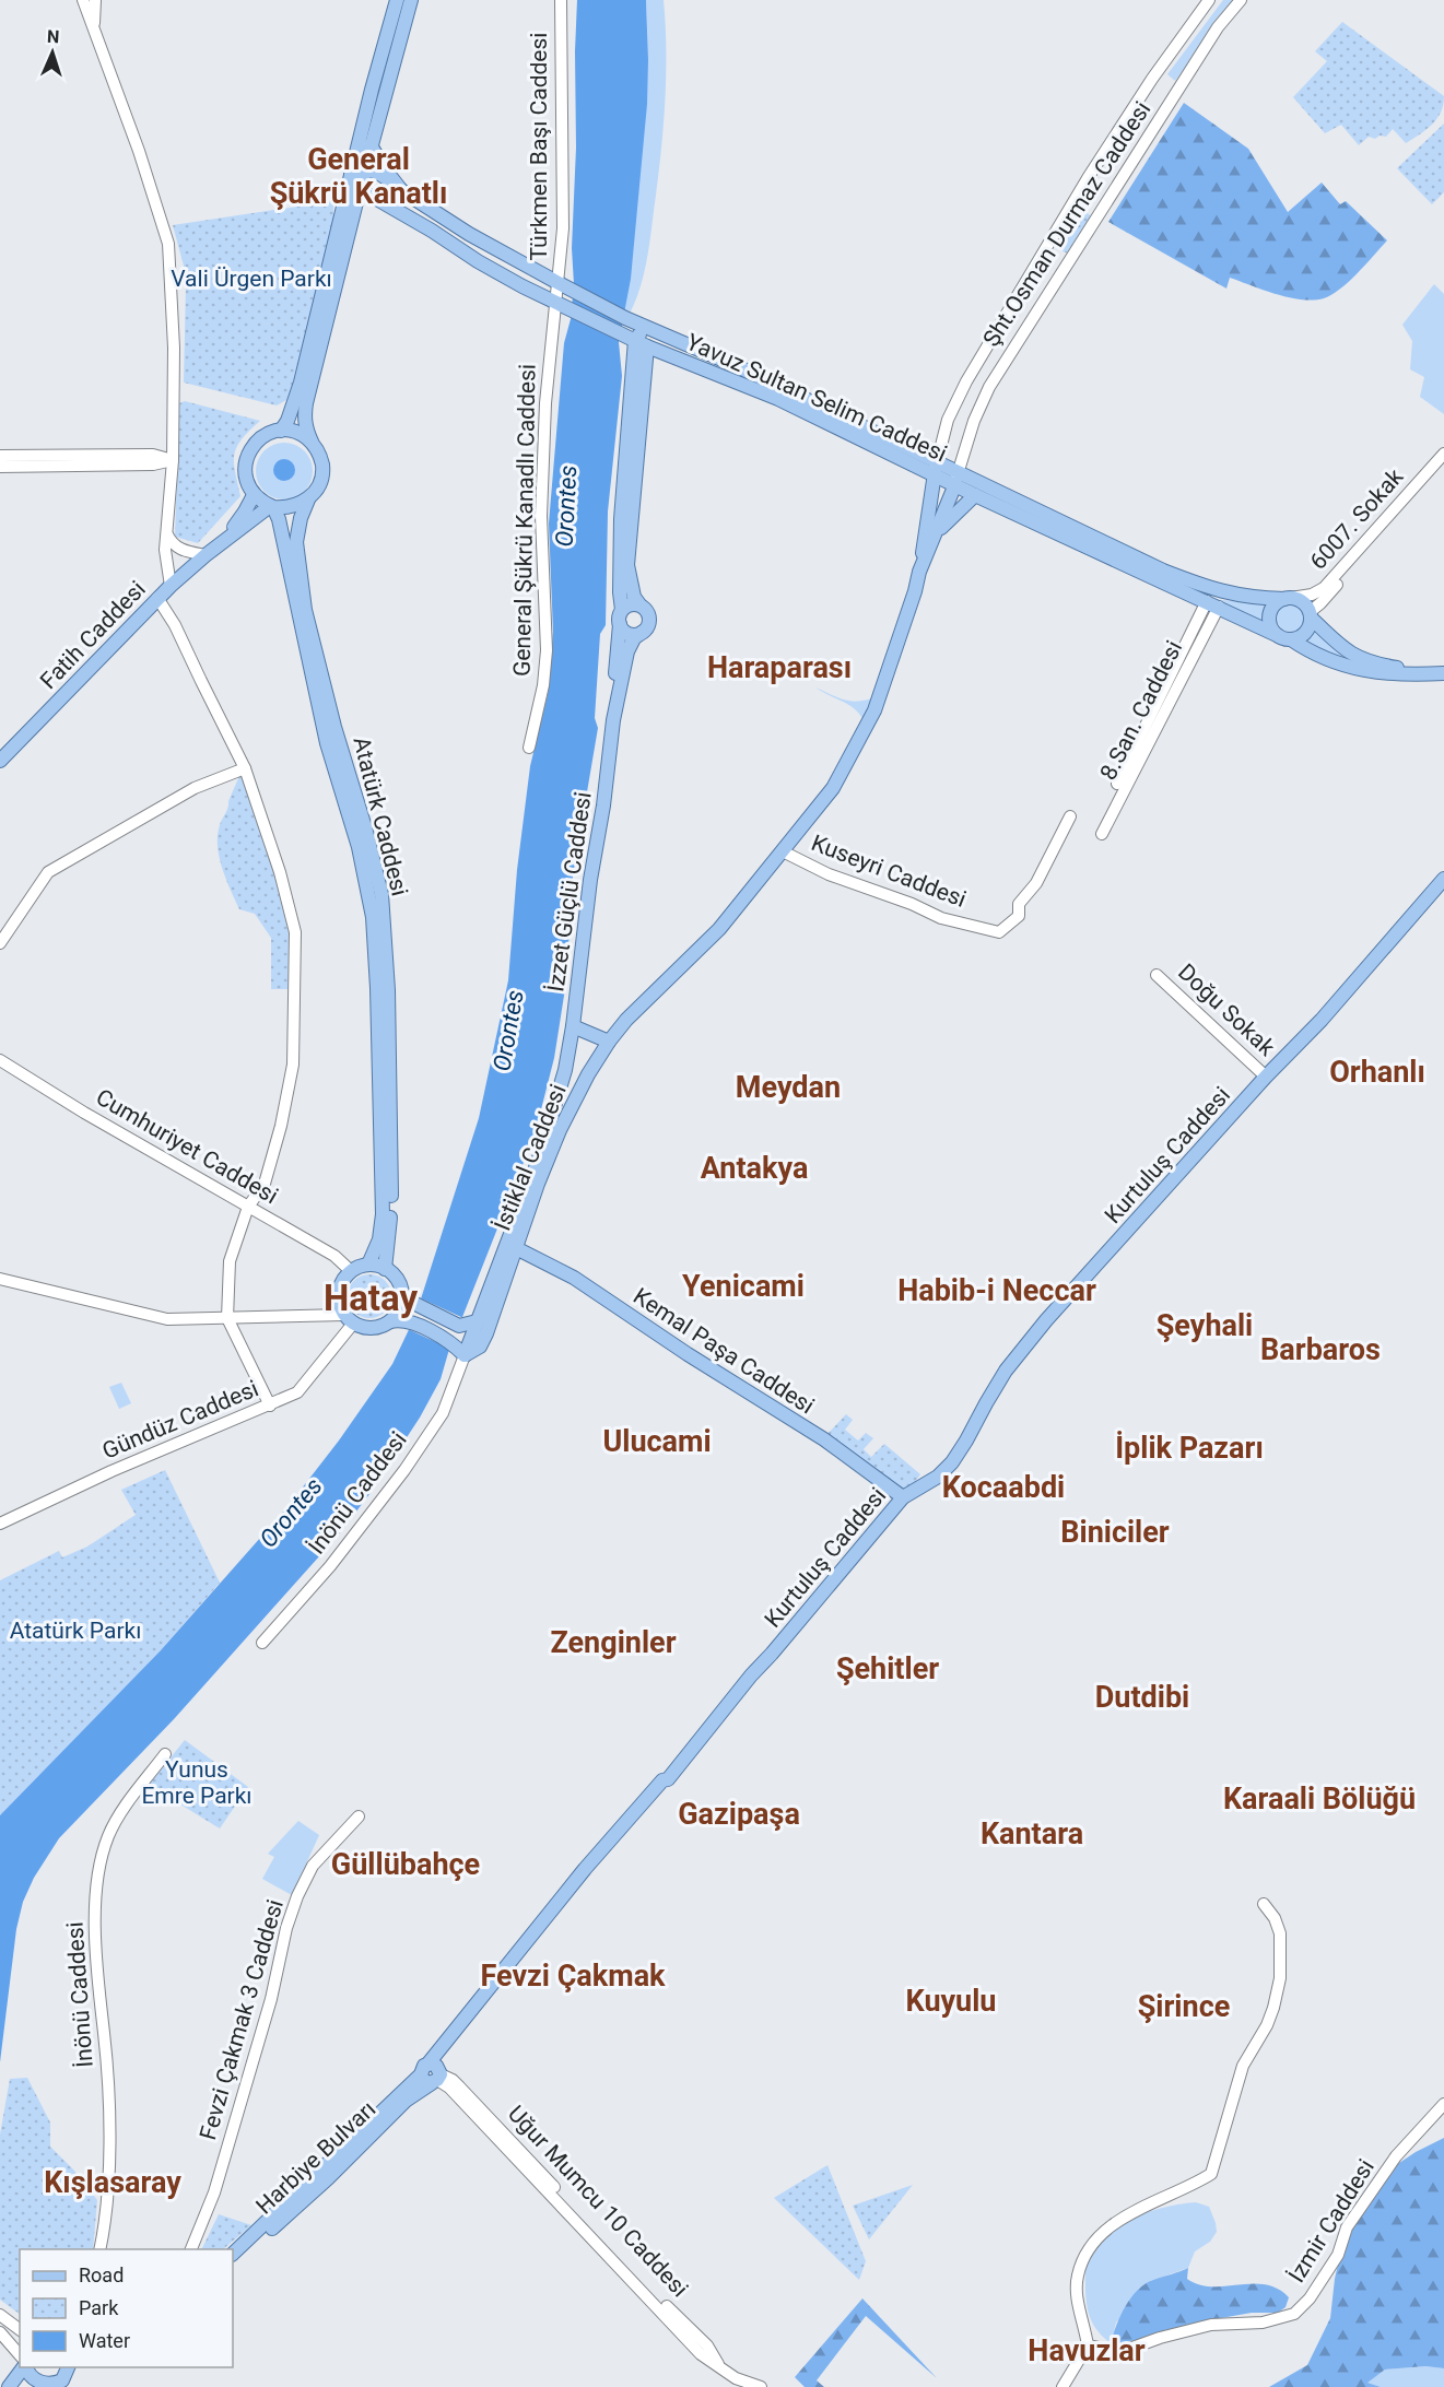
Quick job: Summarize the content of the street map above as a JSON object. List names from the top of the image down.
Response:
{
  "streets": {
    "main road": [
      "Yavuz Sultan Selim Caddesi",
      "Fatih Caddesi",
      "Atatürk Caddesi",
      "İzzet Güçlü Caddesi",
      "Kurtuluş Caddesi",
      "İstiklal Caddesi",
      "Kemal Paşa Caddesi",
      "Harbiye Bulvarı",
      "Uğur Mumcu 10 Caddesi"
    ],
    "street": [
      "Türkmen Başı Caddesi",
      "Şht.Osman Durmaz Caddesi",
      "6007. Sokak",
      "General Şükrü Kanadlı Caddesi",
      "8.San. Caddesi",
      "Kuseyri Caddesi",
      "Doğu Sokak",
      "Cumhuriyet Caddesi",
      "Gündüz Caddesi",
      "İnönü Caddesi",
      "Fevzi Çakmak 3 Caddesi",
      "İzmir Caddesi"
    ]
  },
  "crossings": [
    ["Türkmen Başı Caddesi", "Yavuz Sultan Selim Caddesi"],
    ["Türkmen Başı Caddesi", "General Şükrü Kanadlı Caddesi"],
    ["Şht.Osman Durmaz Caddesi", "Yavuz Sultan Selim Caddesi"],
    ["Şht.Osman Durmaz Caddesi", "İstiklal Caddesi"],
    ["Yavuz Sultan Selim Caddesi", "6007. Sokak"],
    ["Yavuz Sultan Selim Caddesi", "General Şükrü Kanadlı Caddesi"],
    ["Yavuz Sultan Selim Caddesi", "8.San. Caddesi"],
    ["Yavuz Sultan Selim Caddesi", "Atatürk Caddesi"],
    ["Yavuz Sultan Selim Caddesi", "İzzet Güçlü Caddesi"],
    ["Yavuz Sultan Selim Caddesi", "İstiklal Caddesi"],
    ["Fatih Caddesi", "Atatürk Caddesi"],
    ["Atatürk Caddesi", "Cumhuriyet Caddesi"],
    ["Atatürk Caddesi", "Gündüz Caddesi"],
    ["Kuseyri Caddesi", "İstiklal Caddesi"],
    ["İzzet Güçlü Caddesi", "İstiklal Caddesi"],
    ["Doğu Sokak", "Kurtuluş Caddesi"],
    ["Cumhuriyet Caddesi", "Gündüz Caddesi"],
    ["Kurtuluş Caddesi", "Kemal Paşa Caddesi"],
    ["Kurtuluş Caddesi", "Harbiye Bulvarı"],
    ["Kurtuluş Caddesi", "Uğur Mumcu 10 Caddesi"],
    ["İstiklal Caddesi", "Kemal Paşa Caddesi"],
    ["İstiklal Caddesi", "İnönü Caddesi"],
    ["Harbiye Bulvarı", "Uğur Mumcu 10 Caddesi"]
  ],
  "districts": [
    "General Şükrü Kanatlı",
    "Haraparası",
    "Orhanlı",
    "Meydan",
    "Antakya",
    "Yenicami",
    "Habib-i Neccar",
    "Hatay",
    "Şeyhali",
    "Barbaros",
    "Ulucami",
    "İplik Pazarı",
    "Kocaabdi",
    "Biniciler",
    "Zenginler",
    "Şehitler",
    "Dutdibi",
    "Karaali Bölüğü",
    "Gazipaşa",
    "Kantara",
    "Güllübahçe",
    "Fevzi Çakmak",
    "Kuyulu",
    "Şirince",
    "Kışlasaray",
    "Havuzlar"
  ],
  "water": ["Orontes"],
  "parks": ["Vali Ürgen Parkı", "Atatürk Parkı", "Yunus Emre Parkı"],
  "legend": ["Road", "Park", "Water"],
  "north": "top"
}
